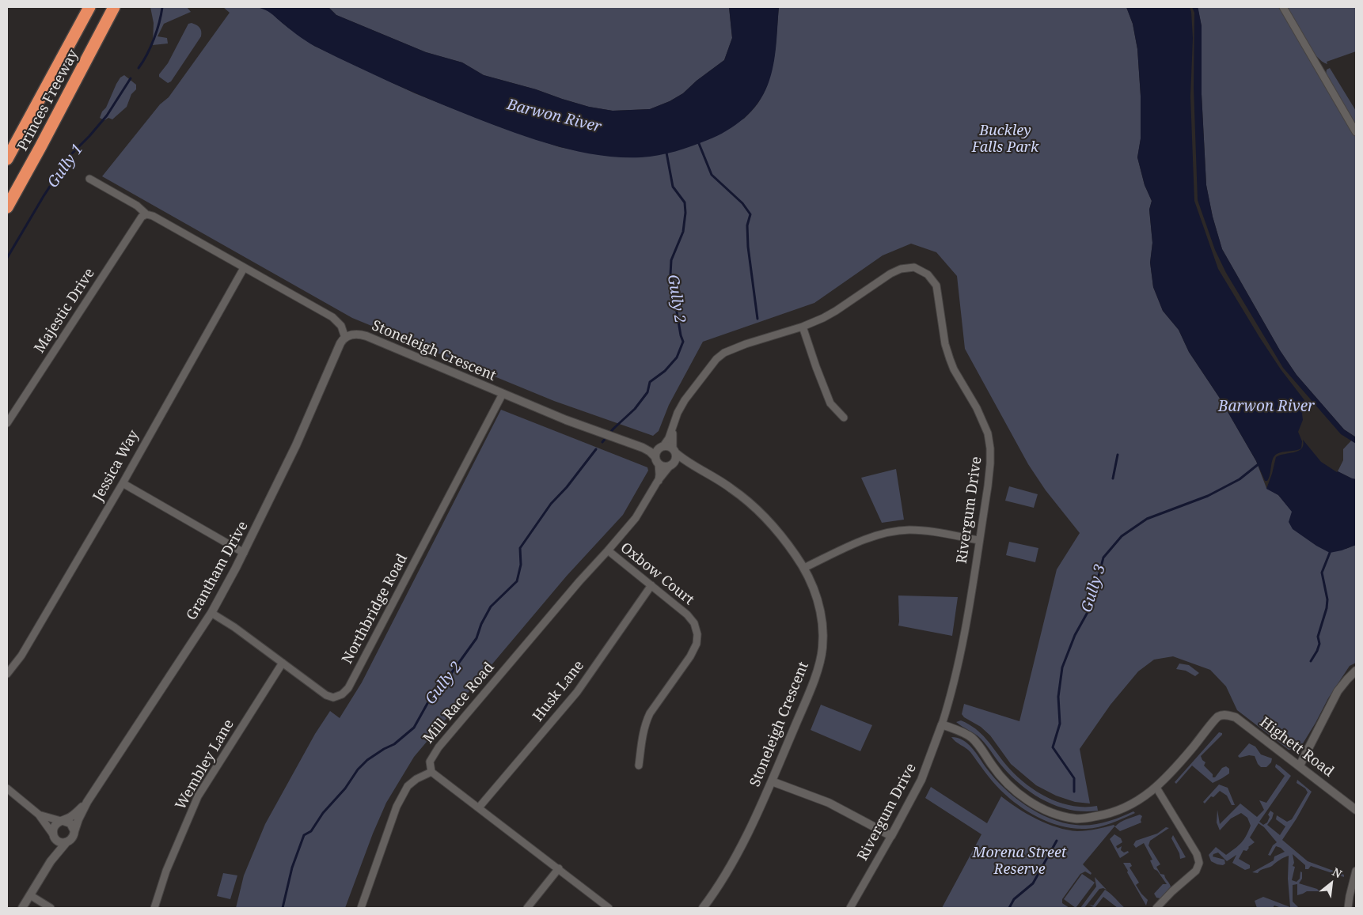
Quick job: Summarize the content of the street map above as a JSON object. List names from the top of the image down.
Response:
{
  "streets": {
    "highway": ["Princes Freeway"],
    "street": [
      "Majestic Drive",
      "Stoneleigh Crescent",
      "Jessica Way",
      "Rivergum Drive",
      "Grantham Drive",
      "Oxbow Court",
      "Northbridge Road",
      "Husk Lane",
      "Mill Race Road",
      "Highett Road",
      "Wembley Lane"
    ]
  },
  "crossings": [
    ["Stoneleigh Crescent", "Rivergum Drive"],
    ["Stoneleigh Crescent", "Grantham Drive"],
    ["Stoneleigh Crescent", "Northbridge Road"],
    ["Stoneleigh Crescent", "Mill Race Road"],
    ["Rivergum Drive", "Mill Race Road"],
    ["Grantham Drive", "Northbridge Road"],
    ["Oxbow Court", "Husk Lane"],
    ["Oxbow Court", "Mill Race Road"],
    ["Northbridge Road", "Wembley Lane"]
  ],
  "water": [
    "Barwon River",
    "Gully 1",
    "Gully 2",
    "Gully 3"
  ],
  "parks": ["Buckley Falls Park", "Morena Street Reserve"],
  "north": "top right"
}
